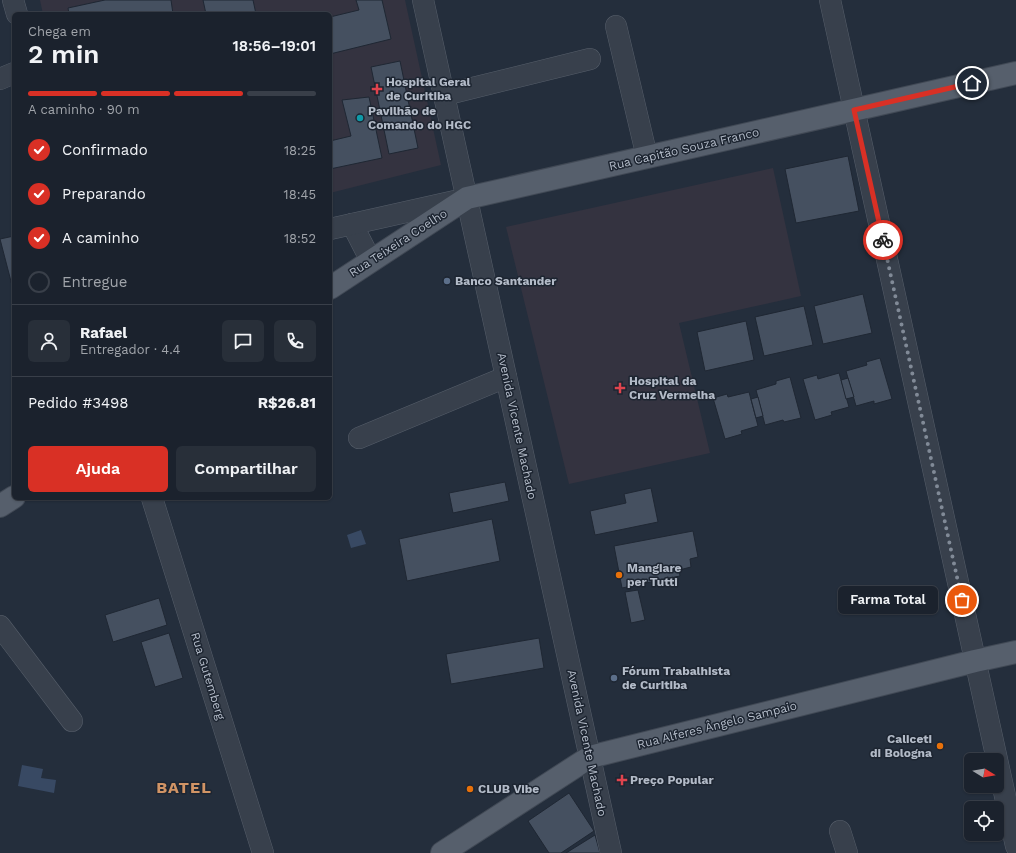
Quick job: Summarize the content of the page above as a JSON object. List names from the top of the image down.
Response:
{
  "streets": {
    "main road": ["Rua Capitão Souza Franco", "Rua Teixeira Coelho", "Rua Alferes Ângelo Sampaio"],
    "street": ["Avenida Vicente Machado", "Rua Gutemberg"]
  },
  "crossings": [
    ["Rua Capitão Souza Franco", "Rua Teixeira Coelho"],
    ["Rua Capitão Souza Franco", "Avenida Vicente Machado"],
    ["Rua Teixeira Coelho", "Avenida Vicente Machado"],
    ["Avenida Vicente Machado", "Rua Alferes Ângelo Sampaio"]
  ],
  "districts": ["BATEL"],
  "places": {
    "health": ["Hospital Geral de Curitiba", "Hospital da Cruz Vermelha", "Preço Popular"],
    "other": [
      "Pavilhão de Comando do HGC",
      "Banco Santander",
      "Mangiare per Tutti",
      "Farma Total",
      "Fórum Trabalhista de Curitiba",
      "Caliceti di Bologna",
      "CLUB Vibe"
    ]
  },
  "north": "right",
  "page": {
    "heading": ["2 min", "Chega em", "18:56–19:01"],
    "panel": [
      "Rafael",
      "Entregador · 4.4",
      "Pedido #3498",
      "R$26.81"
    ],
    "bar": "A caminho · 90 m",
    "list": [
      ["Confirmado", "18:25"],
      ["Preparando", "18:45"],
      ["A caminho", "18:52"],
      "Entregue"
    ],
    "buttons": ["Ajuda", "Compartilhar"],
    "bubble": "Farma Total"
  }
}
